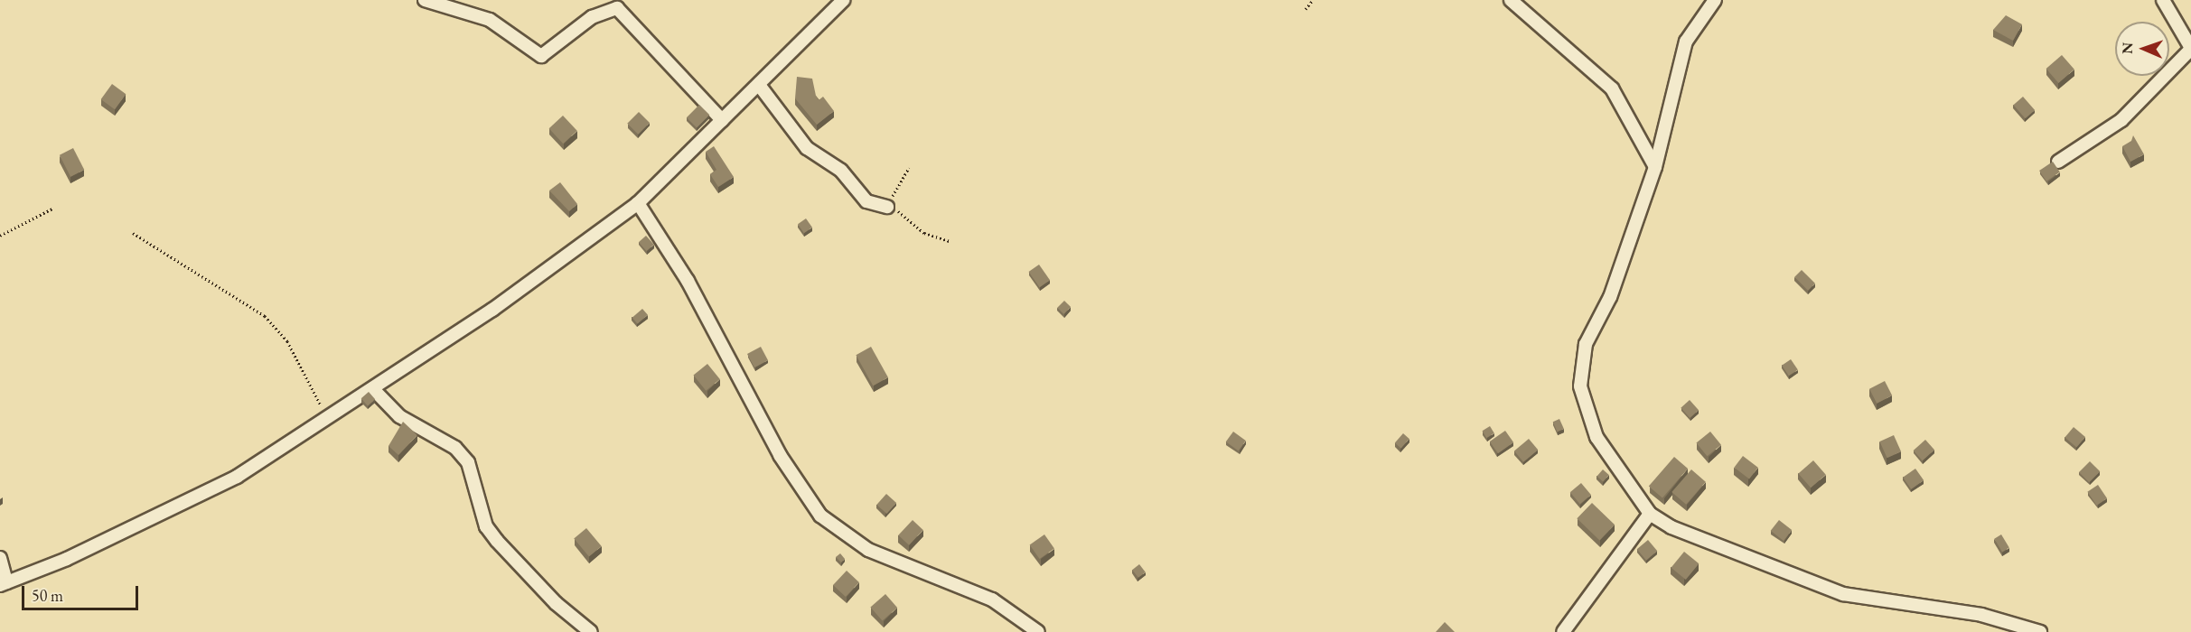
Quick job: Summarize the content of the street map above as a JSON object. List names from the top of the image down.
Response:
{
  "scale_bar": "50 m",
  "north": "left"
}
